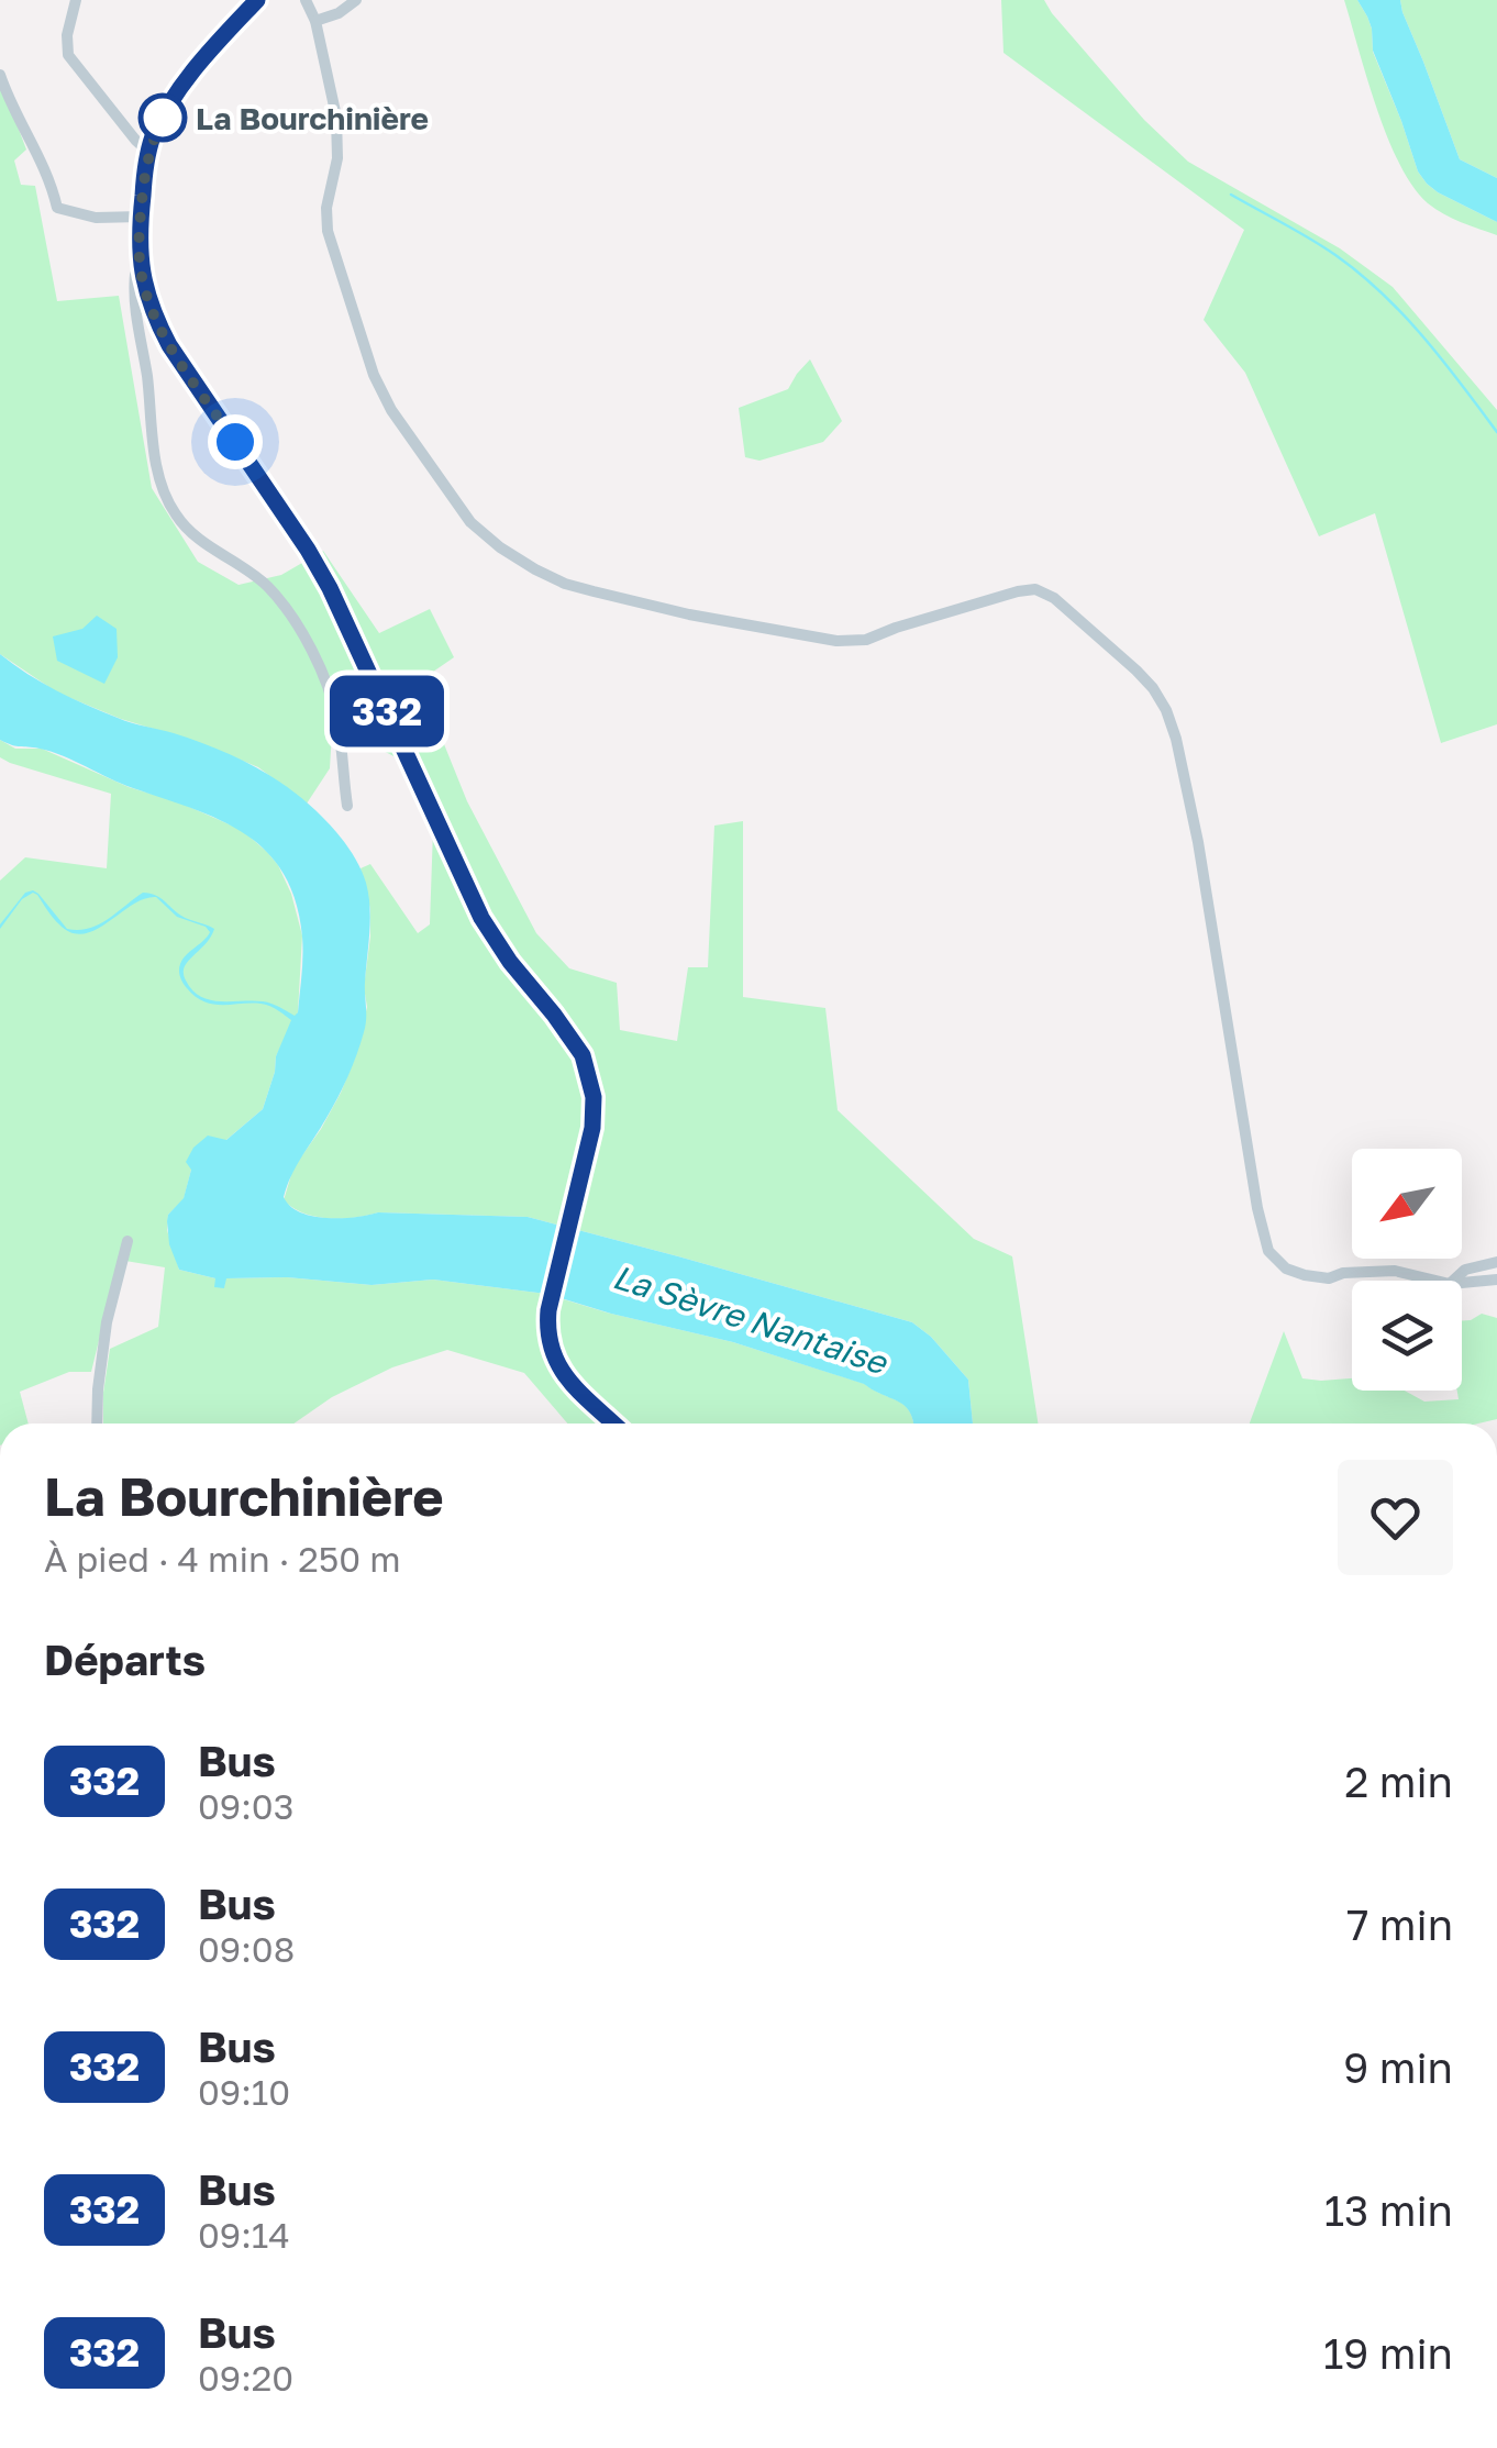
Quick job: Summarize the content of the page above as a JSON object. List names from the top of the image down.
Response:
{
  "water": ["La Sèvre Nantaise"],
  "places": ["La Bourchinière"],
  "lines": ["bus line 332"],
  "north": "bottom left",
  "page": {
    "on_map": "332",
    "heading": [
      ["La Bourchinière", "À pied · 4 min · 250 m"],
      "Départs"
    ],
    "list": [
      {
        "mark": "332",
        "name": "Bus",
        "note": "09:03",
        "value": "2 min"
      },
      {
        "mark": "332",
        "name": "Bus",
        "note": "09:08",
        "value": "7 min"
      },
      {
        "mark": "332",
        "name": "Bus",
        "note": "09:10",
        "value": "9 min"
      },
      {
        "mark": "332",
        "name": "Bus",
        "note": "09:14",
        "value": "13 min"
      },
      {
        "mark": "332",
        "name": "Bus",
        "note": "09:20",
        "value": "19 min"
      }
    ]
  }
}
